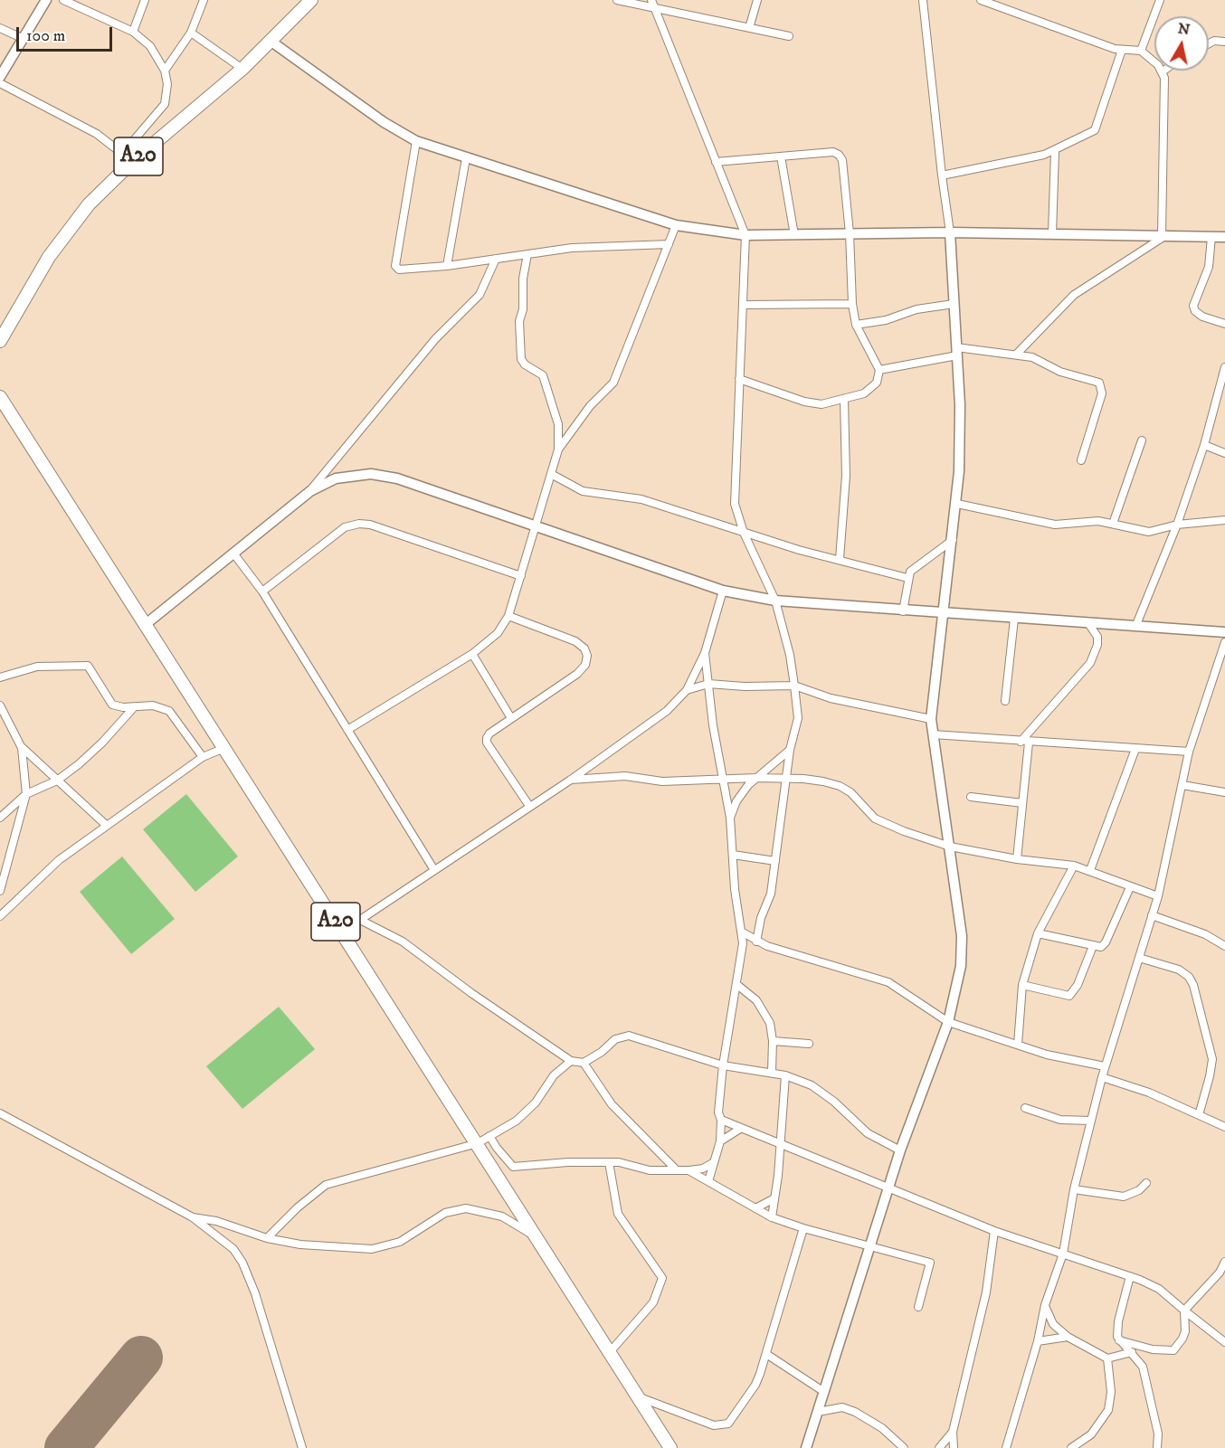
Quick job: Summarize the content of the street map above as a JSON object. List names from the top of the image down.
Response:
{
  "streets": {
    "main road": ["A20"]
  },
  "scale_bar": "100 m",
  "north": "top"
}
